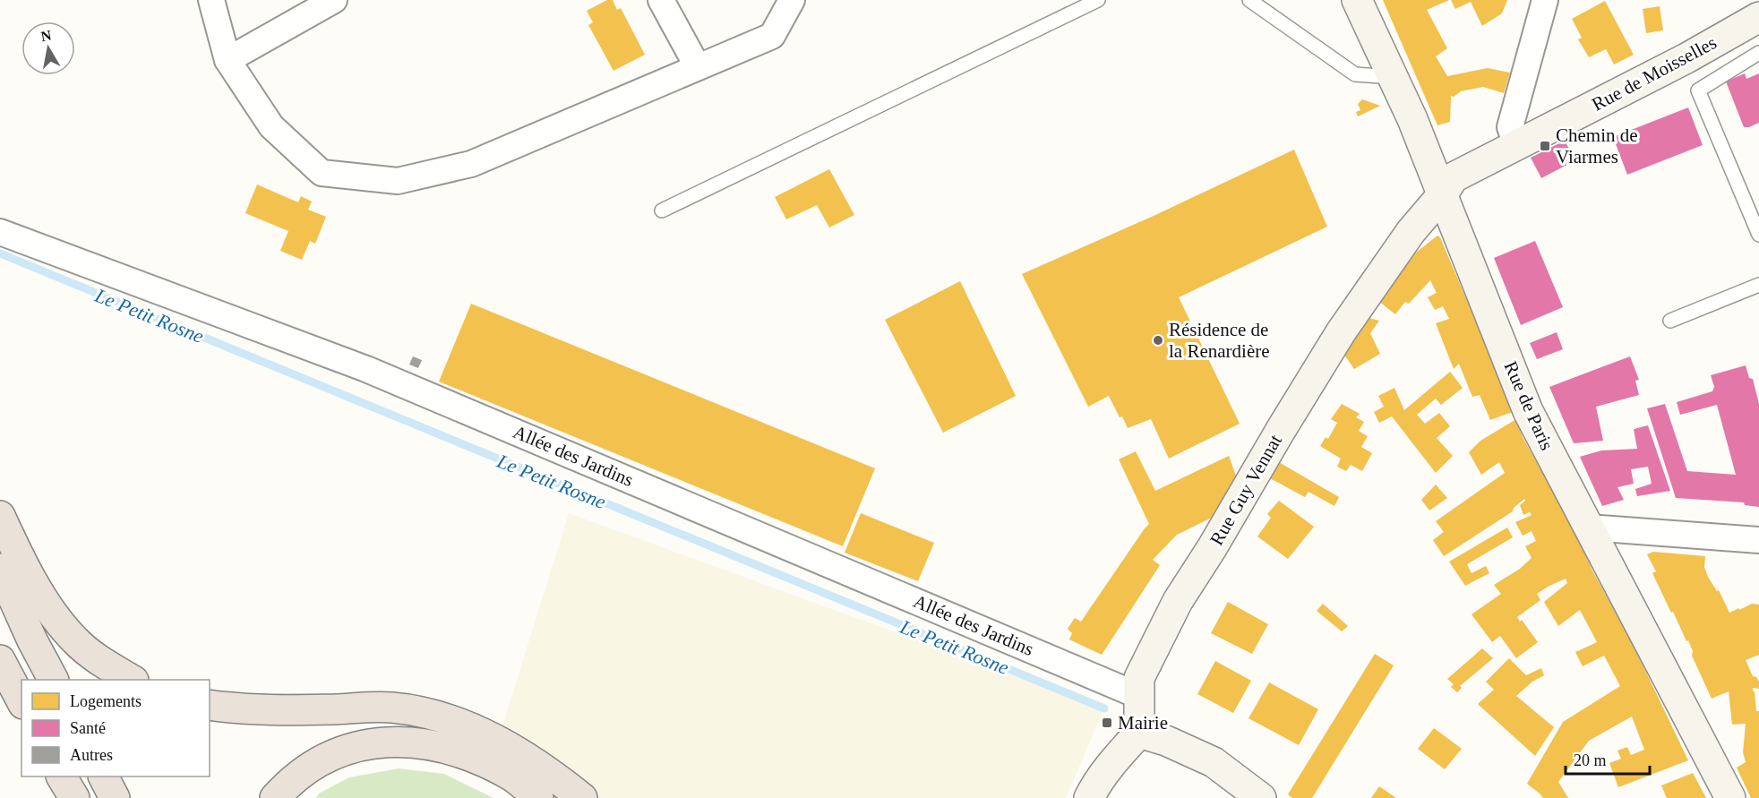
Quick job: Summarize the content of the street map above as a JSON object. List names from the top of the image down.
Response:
{
  "streets": {
    "street": [
      "Rue de Moisselles",
      "Rue de Paris",
      "Allée des Jardins",
      "Rue Guy Vennat"
    ]
  },
  "crossings": [
    ["Rue de Moisselles", "Rue de Paris"],
    ["Rue de Moisselles", "Rue Guy Vennat"],
    ["Rue de Paris", "Rue Guy Vennat"],
    ["Allée des Jardins", "Rue Guy Vennat"]
  ],
  "water": ["Le Petit Rosne"],
  "places": {
    "transit": ["Chemin de Viarmes", "Mairie"],
    "other": ["Résidence de la Renardière"]
  },
  "legend": ["Logements", "Santé", "Autres"],
  "scale_bar": "20 m",
  "north": "top"
}
